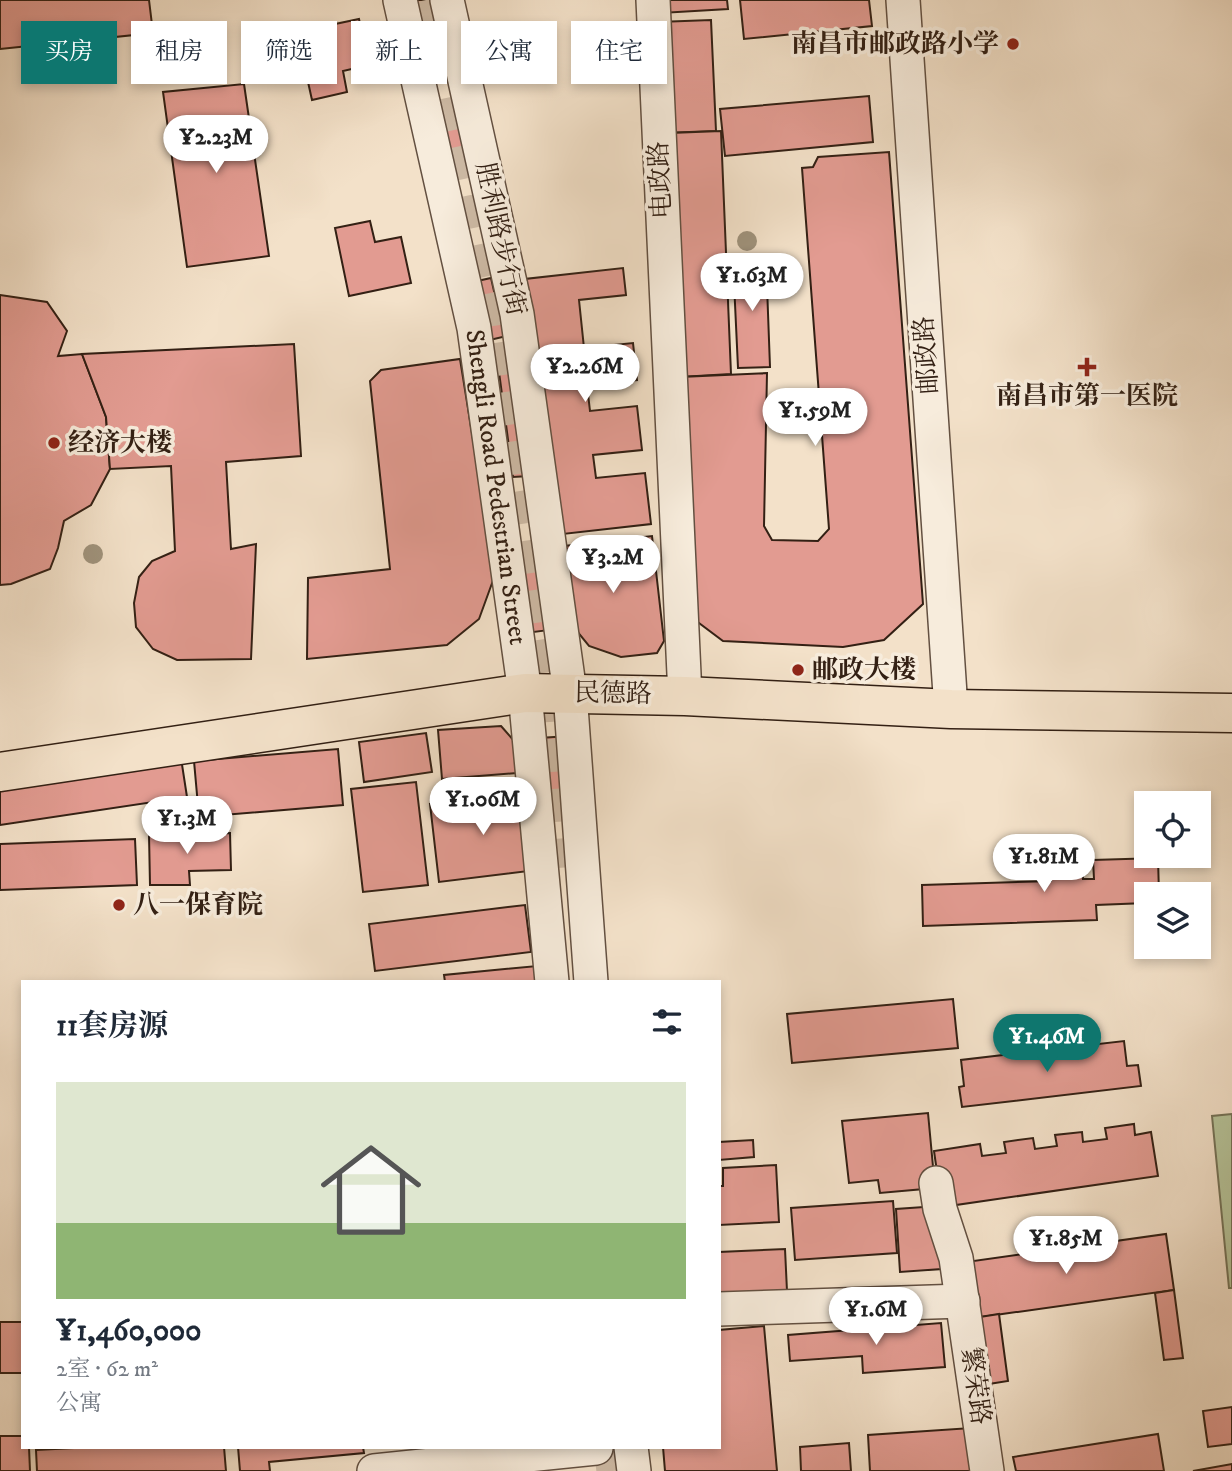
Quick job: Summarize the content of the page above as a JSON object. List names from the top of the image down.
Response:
{
  "streets": {
    "main road": ["民德路"],
    "street": [
      "电政路",
      "胜利路步行街",
      "邮政路",
      "Shengli Road Pedestrian Street",
      "繁荣路"
    ]
  },
  "crossings": [
    ["电政路", "民德路"],
    ["胜利路步行街", "民德路"],
    ["邮政路", "民德路"],
    ["Shengli Road Pedestrian Street", "民德路"]
  ],
  "places": {
    "other": [
      "南昌市邮政路小学",
      "经济大楼",
      "邮政大楼",
      "八一保育院"
    ],
    "health": ["南昌市第一医院"]
  },
  "page": {
    "chip": [
      "买房",
      "租房",
      "筛选",
      "新上",
      "公寓",
      "住宅"
    ],
    "price": [
      "¥2.23M",
      "¥1.63M",
      "¥2.26M",
      "¥1.59M",
      "¥3.2M",
      "¥1.06M",
      "¥1.3M",
      "¥1.81M",
      "¥1.46M",
      "¥1.85M",
      "¥1.6M"
    ],
    "heading": "11套房源",
    "list": [
      {
        "name": "¥1,460,000",
        "note": "2室 · 62 m² · 公寓"
      }
    ]
  }
}
